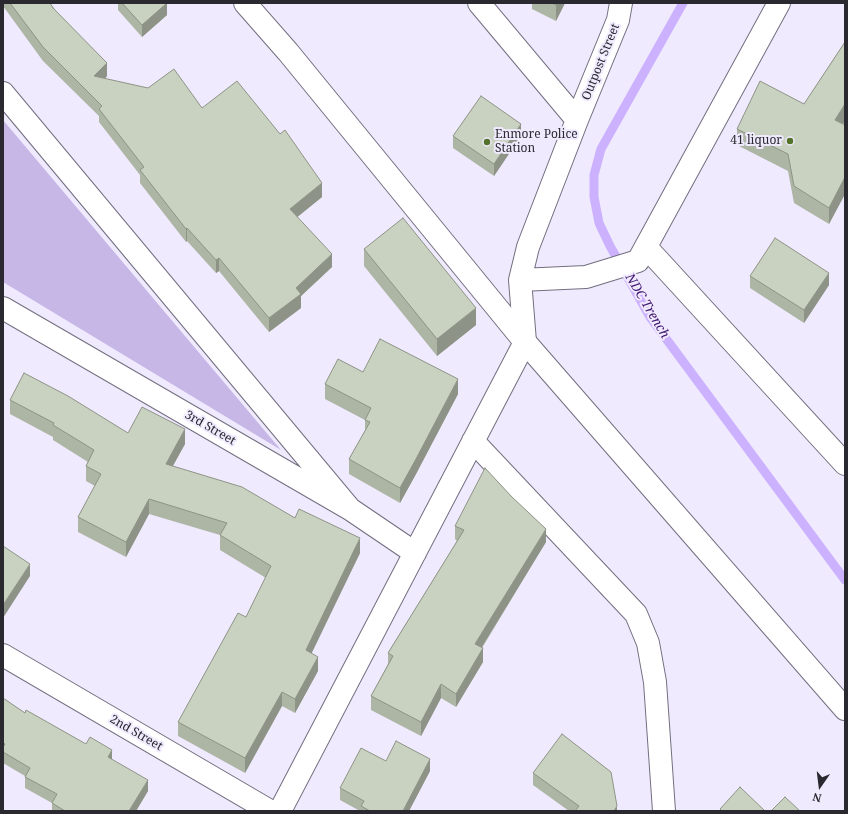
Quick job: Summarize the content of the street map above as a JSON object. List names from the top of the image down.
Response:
{
  "streets": {
    "street": ["Outpost Street", "3rd Street", "2nd Street"]
  },
  "water": ["NDC Trench"],
  "places": ["41 liquor", "Enmore Police Station"],
  "north": "bottom"
}
